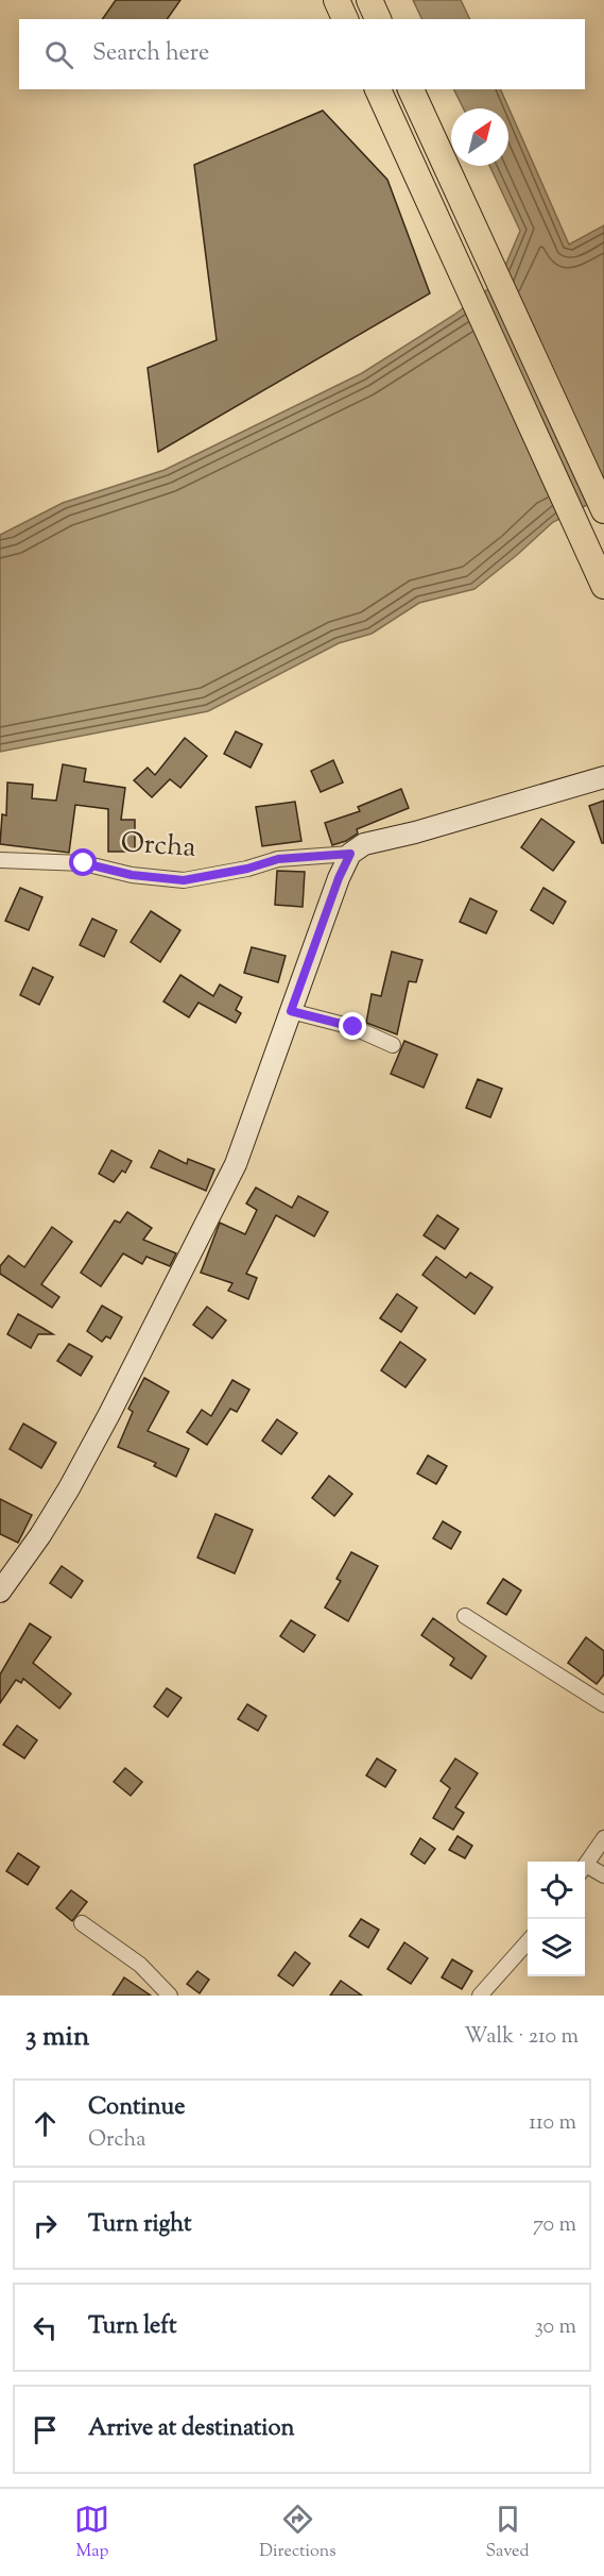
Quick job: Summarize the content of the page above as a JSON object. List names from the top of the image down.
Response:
{
  "streets": {
    "street": ["Orcha"]
  },
  "north": "top right",
  "page": {
    "search": "Search here",
    "heading": ["3 min", "Walk · 210 m"],
    "list": [
      ["Continue", "Orcha", "110 m"],
      ["Turn right", "70 m"],
      ["Turn left", "30 m"],
      "Arrive at destination"
    ],
    "nav": ["Map", "Directions", "Saved"]
  }
}
